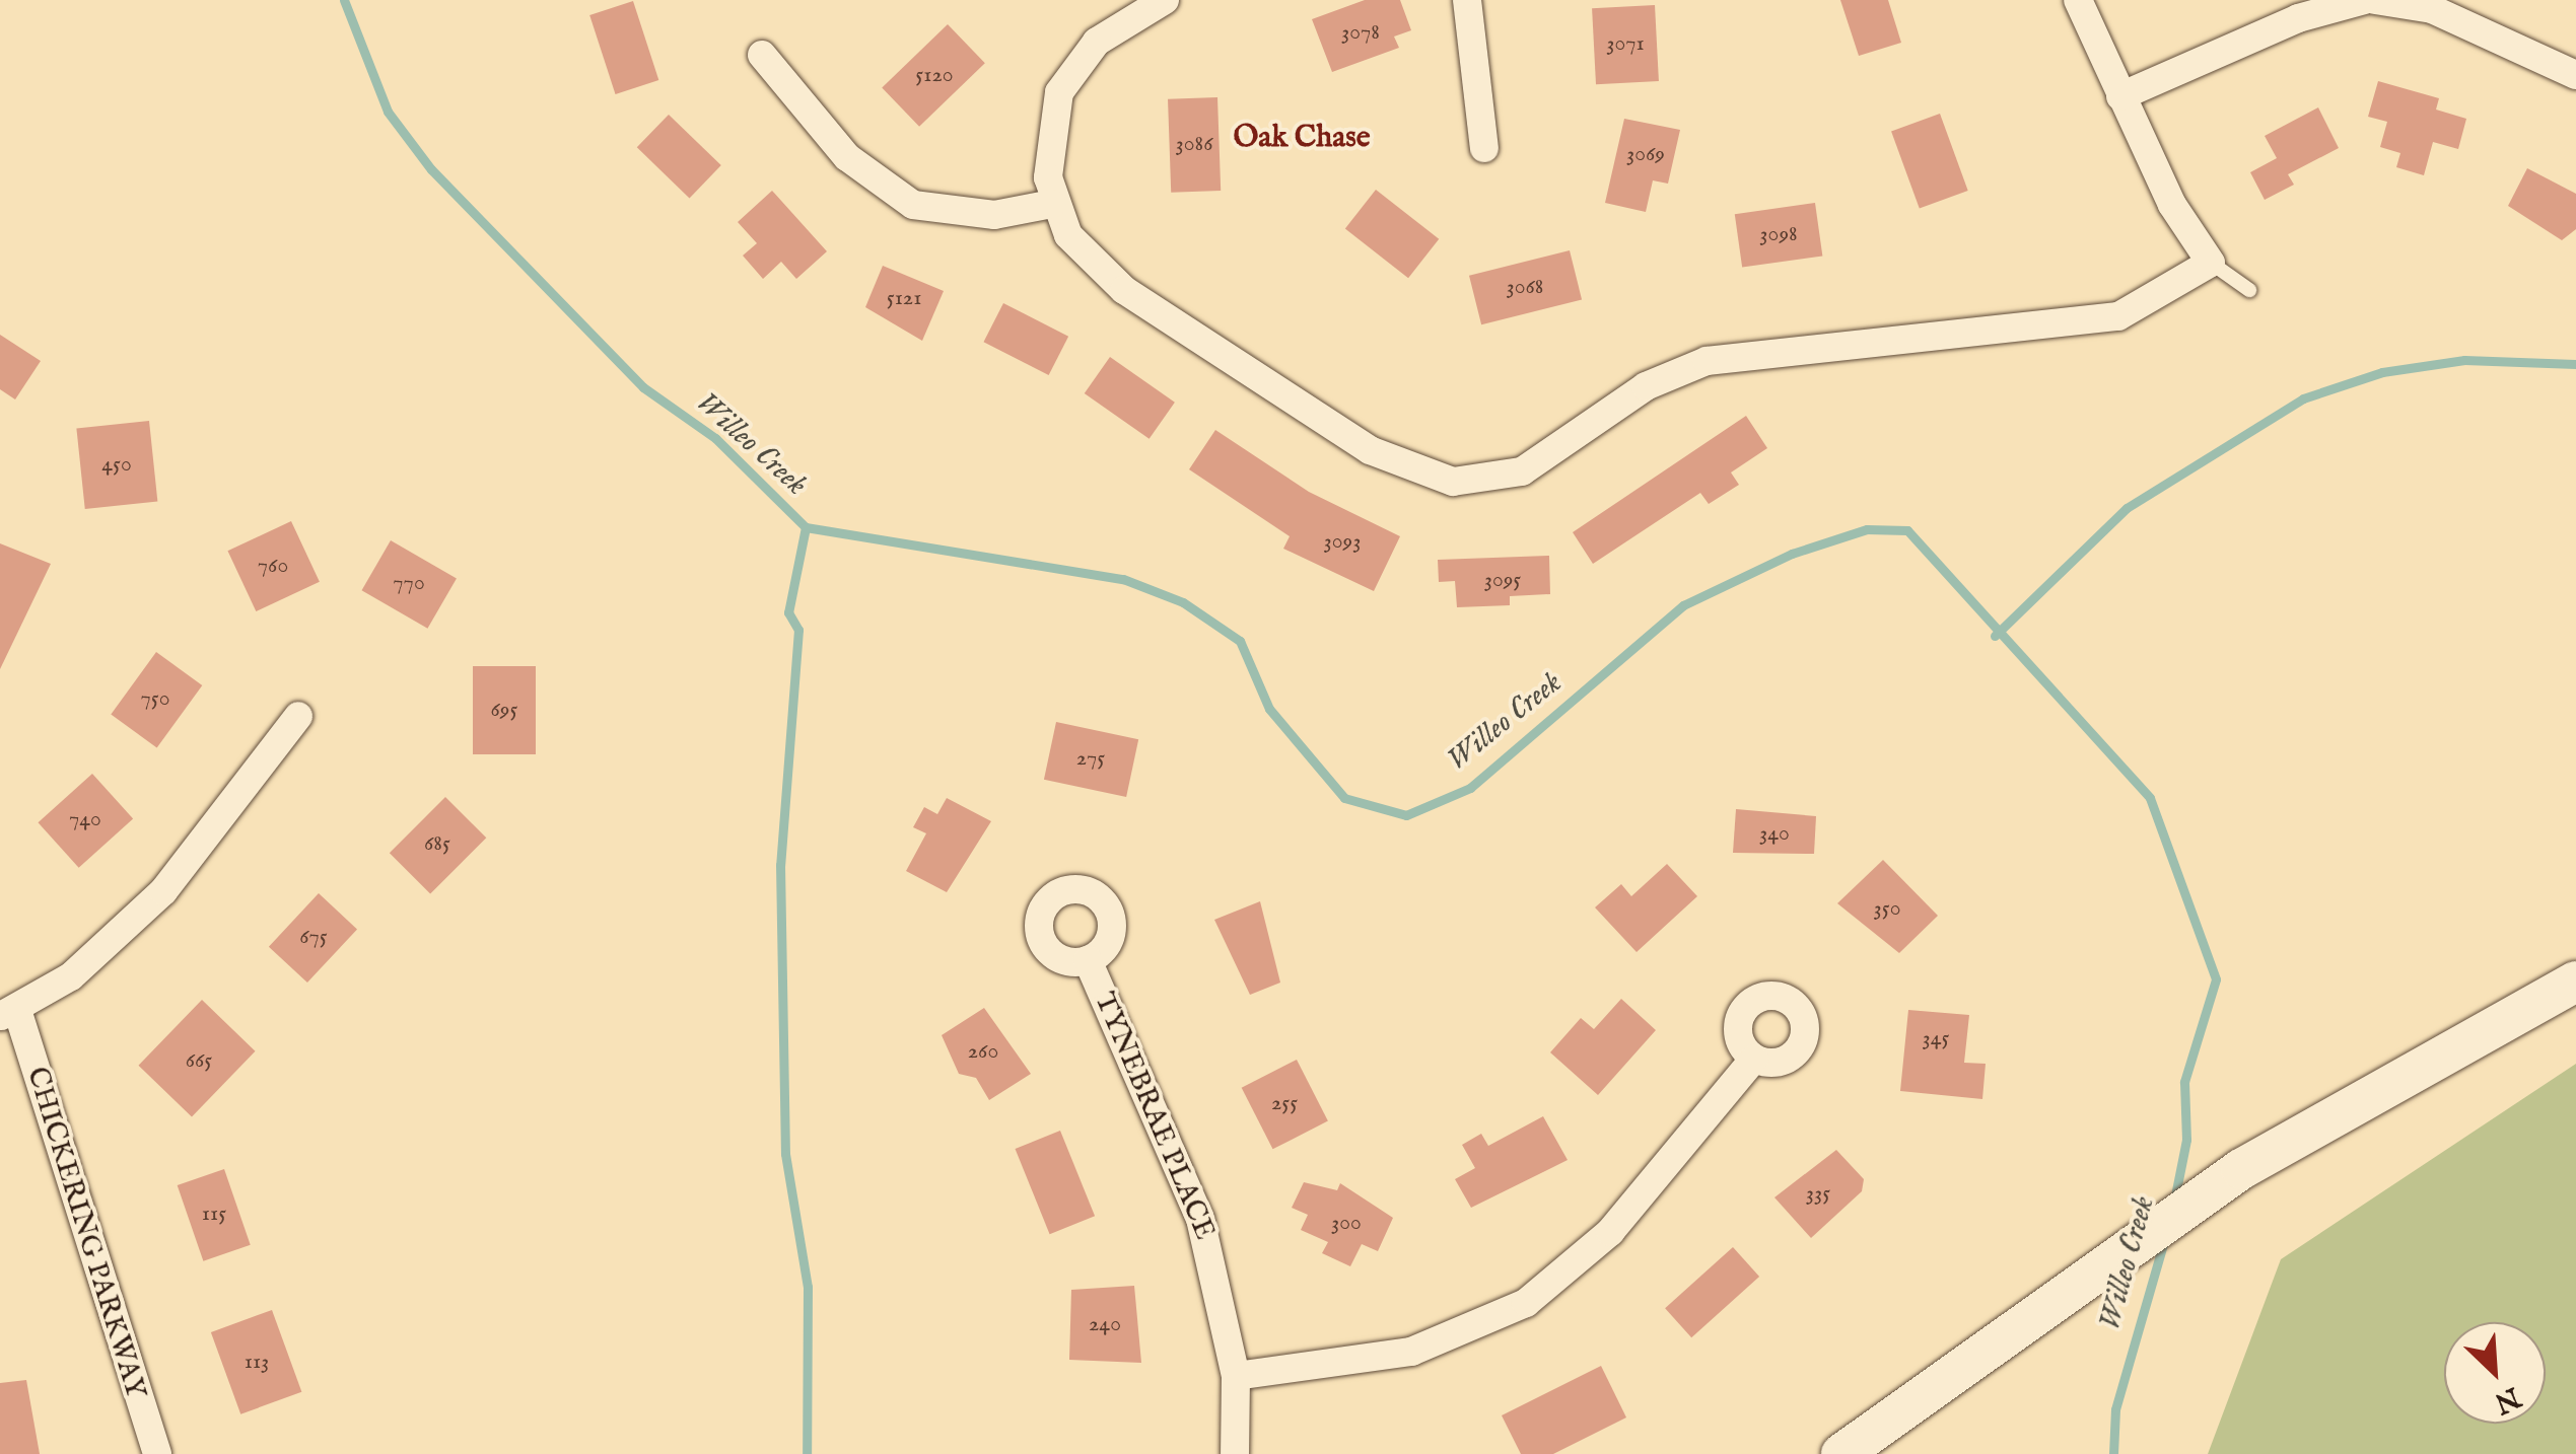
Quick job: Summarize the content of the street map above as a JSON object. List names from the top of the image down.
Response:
{
  "streets": {
    "street": ["TYNEBRAE PLACE", "CHICKERING PARKWAY"]
  },
  "districts": ["Oak Chase"],
  "water": ["Willeo Creek"],
  "house_numbers": [
    "3078",
    "3071",
    "5120",
    "3086",
    "3069",
    "3098",
    "3068",
    "5121",
    "450",
    "3093",
    "760",
    "3095",
    "770",
    "750",
    "695",
    "275",
    "740",
    "340",
    "685",
    "350",
    "675",
    "345",
    "260",
    "665",
    "255",
    "335",
    "115",
    "300",
    "240",
    "113"
  ],
  "north": "bottom right"
}
